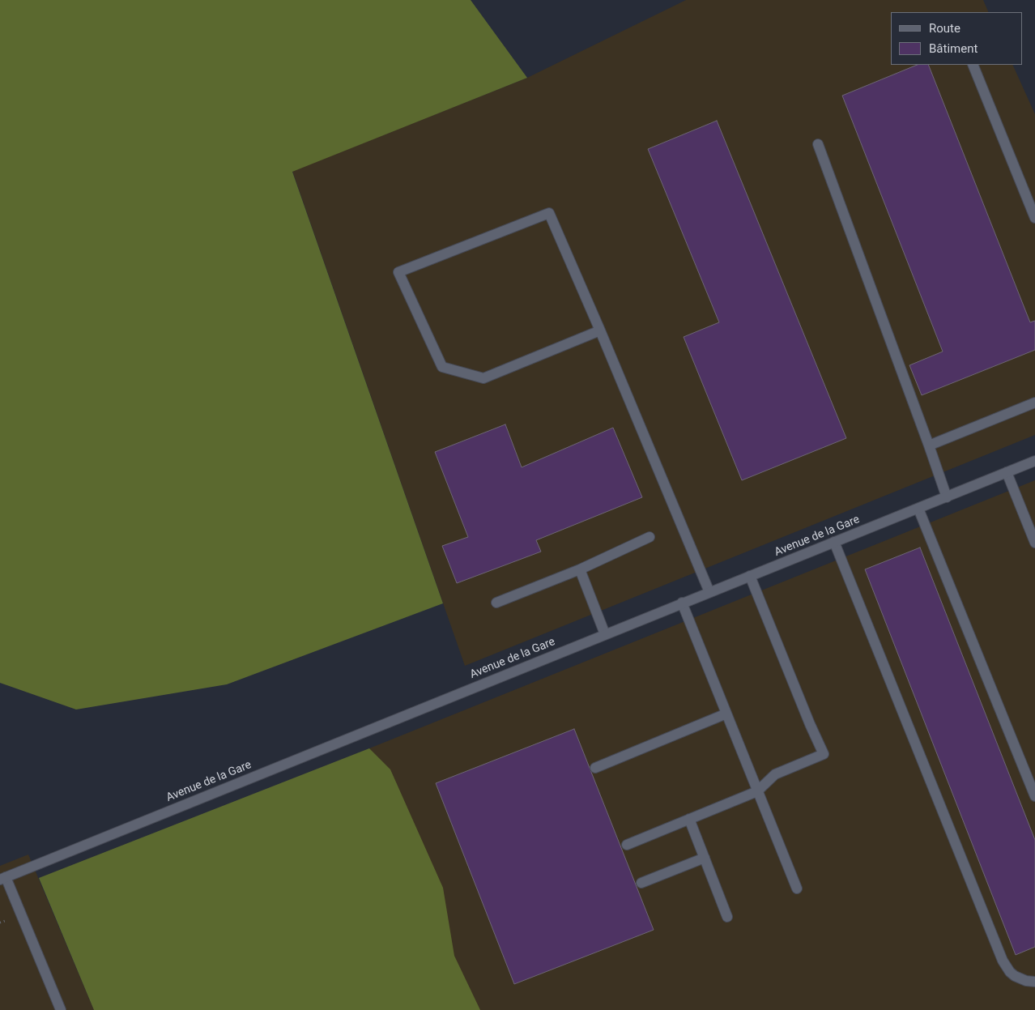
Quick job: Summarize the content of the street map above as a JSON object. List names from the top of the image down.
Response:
{
  "streets": {
    "street": ["Avenue de la Gare"]
  },
  "legend": ["Route", "Bâtiment"]
}
